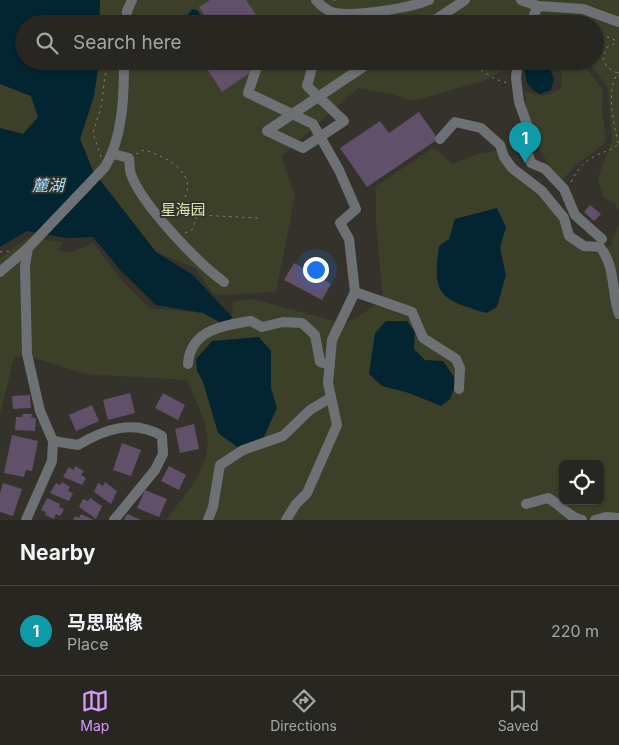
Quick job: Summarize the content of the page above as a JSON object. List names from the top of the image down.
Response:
{
  "water": ["麓湖"],
  "parks": ["星海园"],
  "page": {
    "search": "Search here",
    "pins": "1",
    "heading": "Nearby",
    "list": [
      {
        "mark": "1",
        "name": "马思聪像",
        "note": "Place",
        "value": "220 m"
      }
    ],
    "nav": ["Map", "Directions", "Saved"]
  }
}
